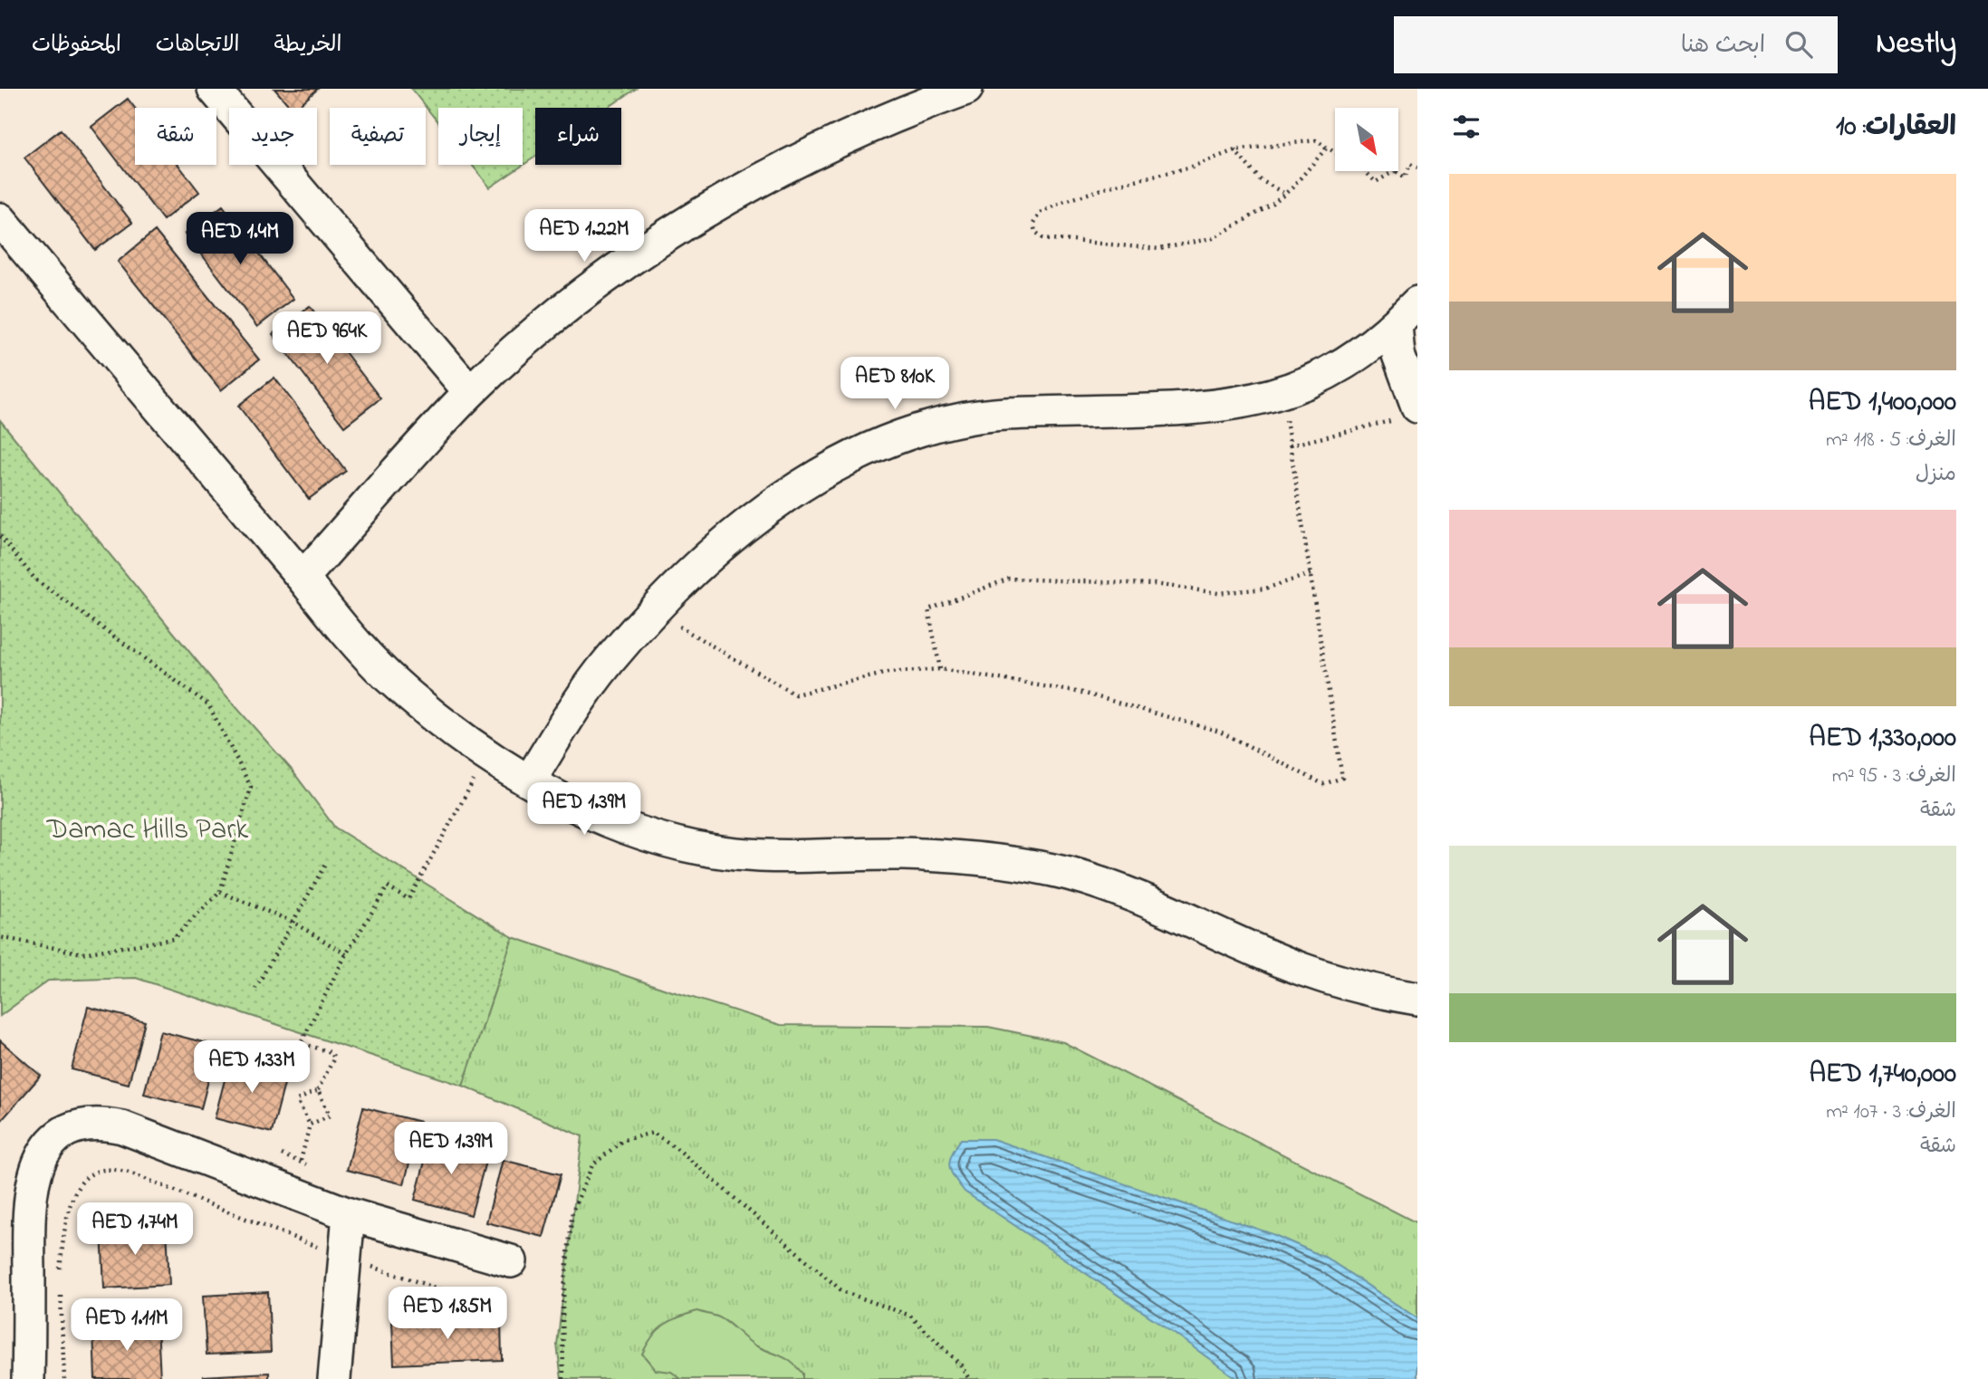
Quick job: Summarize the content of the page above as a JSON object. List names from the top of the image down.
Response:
{
  "parks": ["Damac Hills Park"],
  "north": "bottom right",
  "page": {
    "header": "Nestly",
    "search": "ابحث هنا",
    "nav": ["الخريطة", "الاتجاهات", "المحفوظات"],
    "heading": "العقارات: 10",
    "chip": [
      "شراء",
      "إيجار",
      "تصفية",
      "جديد",
      "شقة"
    ],
    "list": [
      {
        "name": "AED 1,400,000",
        "note": "الغرف: 5 · 118 m² · منزل"
      },
      {
        "name": "AED 1,330,000",
        "note": "الغرف: 3 · 95 m² · شقة"
      },
      {
        "name": "AED 1,740,000",
        "note": "الغرف: 3 · 107 m² · شقة"
      }
    ],
    "price": [
      "AED 1.22M",
      "AED 1.4M",
      "AED 964K",
      "AED 810K",
      "AED 1.39M",
      "AED 1.33M",
      "AED 1.39M",
      "AED 1.74M",
      "AED 1.85M",
      "AED 1.11M"
    ]
  }
}
